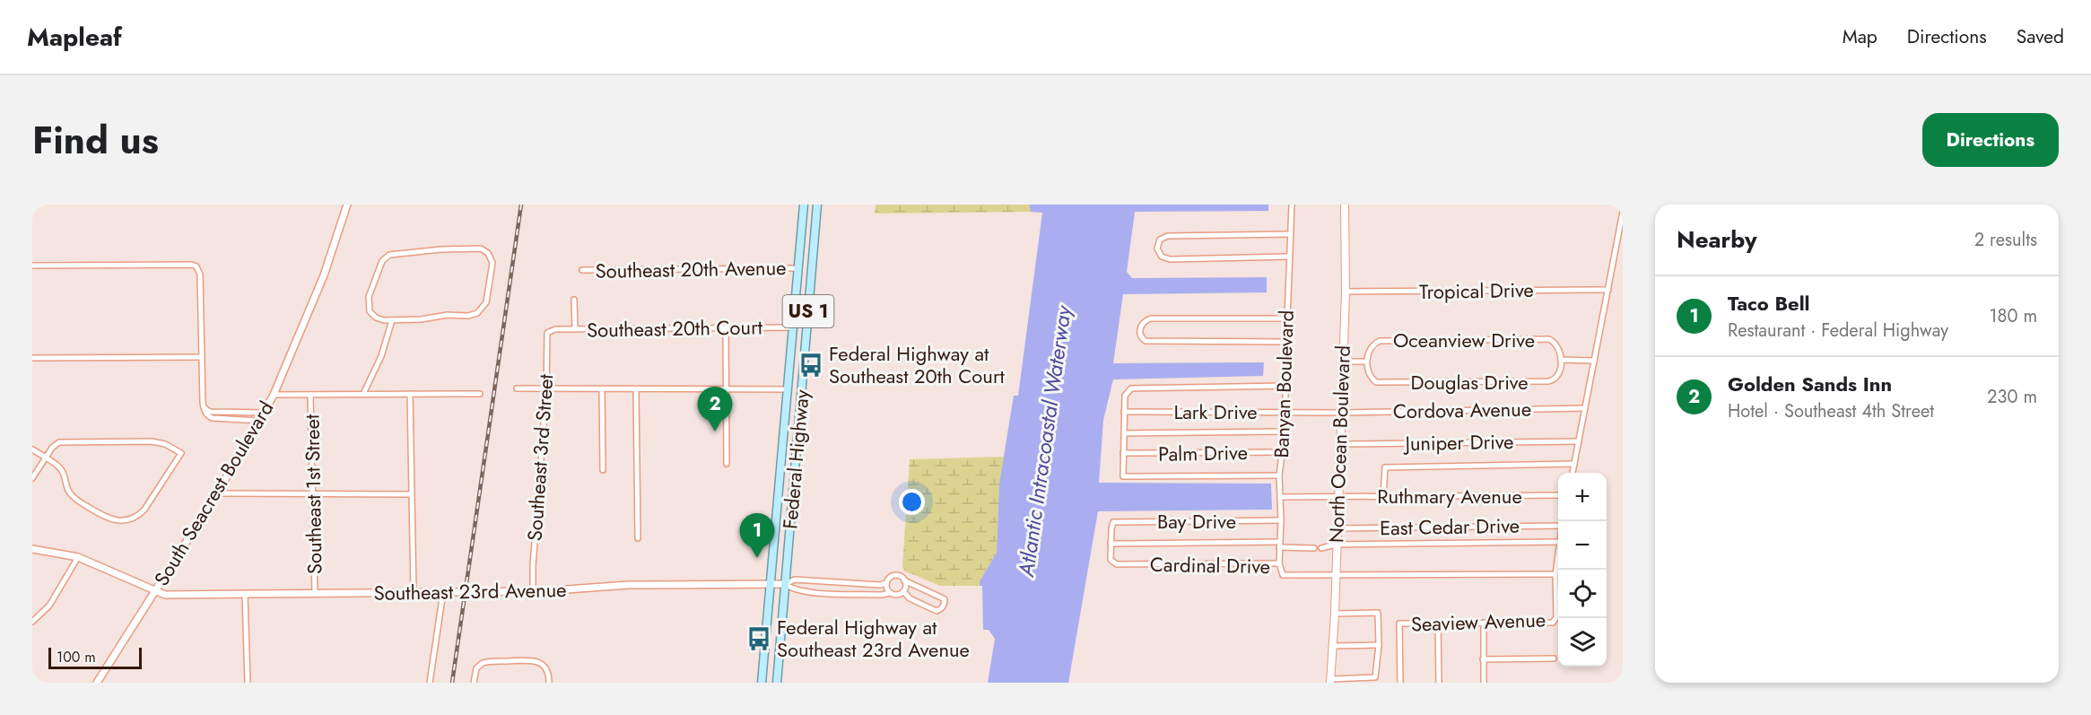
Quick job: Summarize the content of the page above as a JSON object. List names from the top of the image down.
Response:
{
  "streets": {
    "main road": ["US 1", "North Ocean Boulevard", "Federal Highway"],
    "street": [
      "Southeast 20th Avenue",
      "Tropical Drive",
      "Southeast 20th Court",
      "Oceanview Drive",
      "Douglas Drive",
      "Banyan Boulevard",
      "Cordova Avenue",
      "Lark Drive",
      "Juniper Drive",
      "Palm Drive",
      "Southeast 3rd Street",
      "South Seacrest Boulevard",
      "Southeast 1st Street",
      "Ruthmary Avenue",
      "Bay Drive",
      "East Cedar Drive",
      "Cardinal Drive",
      "Southeast 23rd Avenue",
      "Seaview Avenue"
    ]
  },
  "crossings": [
    ["Southeast 20th Avenue", "Federal Highway"],
    ["Tropical Drive", "North Ocean Boulevard"],
    ["Southeast 20th Court", "Southeast 3rd Street"],
    ["Southeast 20th Court", "Federal Highway"],
    ["Oceanview Drive", "Douglas Drive"],
    ["Banyan Boulevard", "Lark Drive"],
    ["Banyan Boulevard", "Palm Drive"],
    ["Banyan Boulevard", "Ruthmary Avenue"],
    ["Banyan Boulevard", "Bay Drive"],
    ["Banyan Boulevard", "Cardinal Drive"],
    ["Cordova Avenue", "Lark Drive"],
    ["Cordova Avenue", "North Ocean Boulevard"],
    ["Lark Drive", "North Ocean Boulevard"],
    ["Juniper Drive", "North Ocean Boulevard"],
    ["North Ocean Boulevard", "Ruthmary Avenue"],
    ["North Ocean Boulevard", "East Cedar Drive"],
    ["North Ocean Boulevard", "Cardinal Drive"],
    ["Southeast 3rd Street", "Southeast 23rd Avenue"],
    ["Federal Highway", "Southeast 23rd Avenue"],
    ["South Seacrest Boulevard", "Southeast 23rd Avenue"],
    ["Southeast 1st Street", "Southeast 23rd Avenue"],
    ["Bay Drive", "Cardinal Drive"]
  ],
  "water": ["Atlantic Intracoastal Waterway"],
  "places": {
    "bus stop": ["Federal Highway at Southeast 20th Court", "Federal Highway at Southeast 23rd Avenue"]
  },
  "scale_bar": "100 m",
  "page": {
    "header": "Mapleaf",
    "nav": ["Map", "Directions", "Saved"],
    "title": "Find us",
    "buttons": "Directions",
    "heading": ["Nearby", "2 results"],
    "list": [
      {
        "mark": "1",
        "name": "Taco Bell",
        "note": "Restaurant · Federal Highway",
        "value": "180 m"
      },
      {
        "mark": "2",
        "name": "Golden Sands Inn",
        "note": "Hotel · Southeast 4th Street",
        "value": "230 m"
      }
    ],
    "pins": ["2", "1"],
    "map_buttons": ["+", "−"],
    "scale": "100 m"
  }
}
